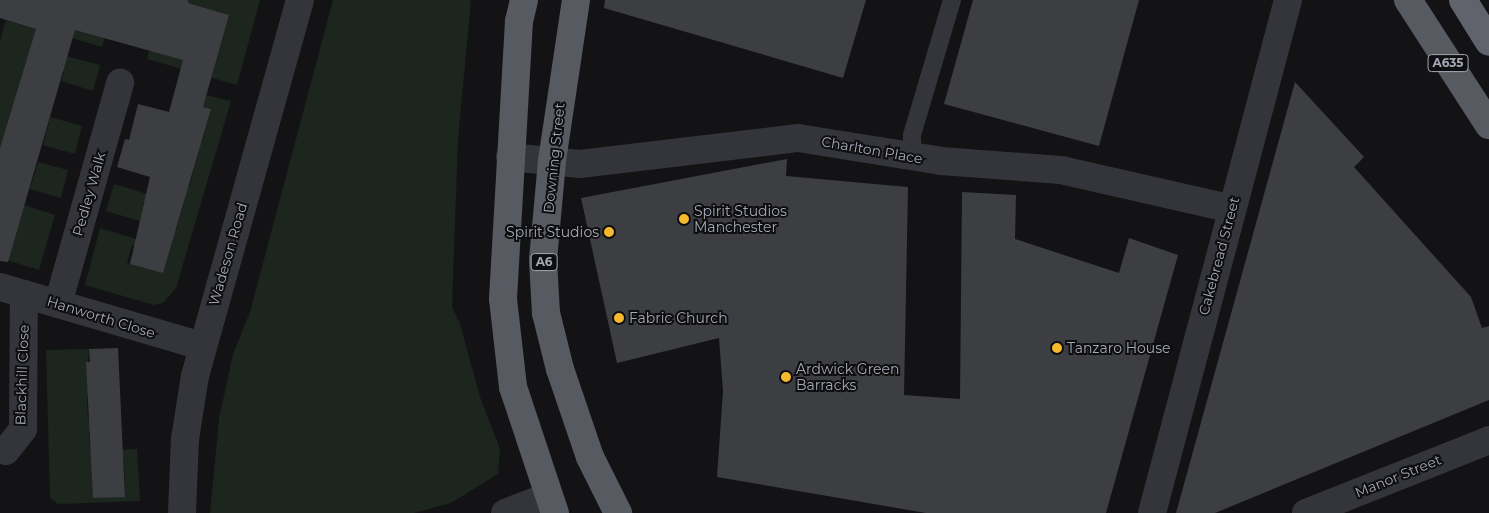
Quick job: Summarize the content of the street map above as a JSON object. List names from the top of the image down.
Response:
{
  "streets": {
    "highway": ["A635", "Downing Street", "A6"],
    "street": [
      "Charlton Place",
      "Pedley Walk",
      "Wadeson Road",
      "Cakebread Street",
      "Hanworth Close",
      "Blackhill Close",
      "Manor Street"
    ]
  },
  "crossings": [
    ["Charlton Place", "Downing Street"],
    ["Charlton Place", "Cakebread Street"],
    ["Pedley Walk", "Hanworth Close"],
    ["Wadeson Road", "Hanworth Close"],
    ["Hanworth Close", "Blackhill Close"]
  ],
  "places": [
    "Spirit Studios Manchester",
    "Spirit Studios",
    "Fabric Church",
    "Tanzaro House",
    "Ardwick Green Barracks"
  ]
}
